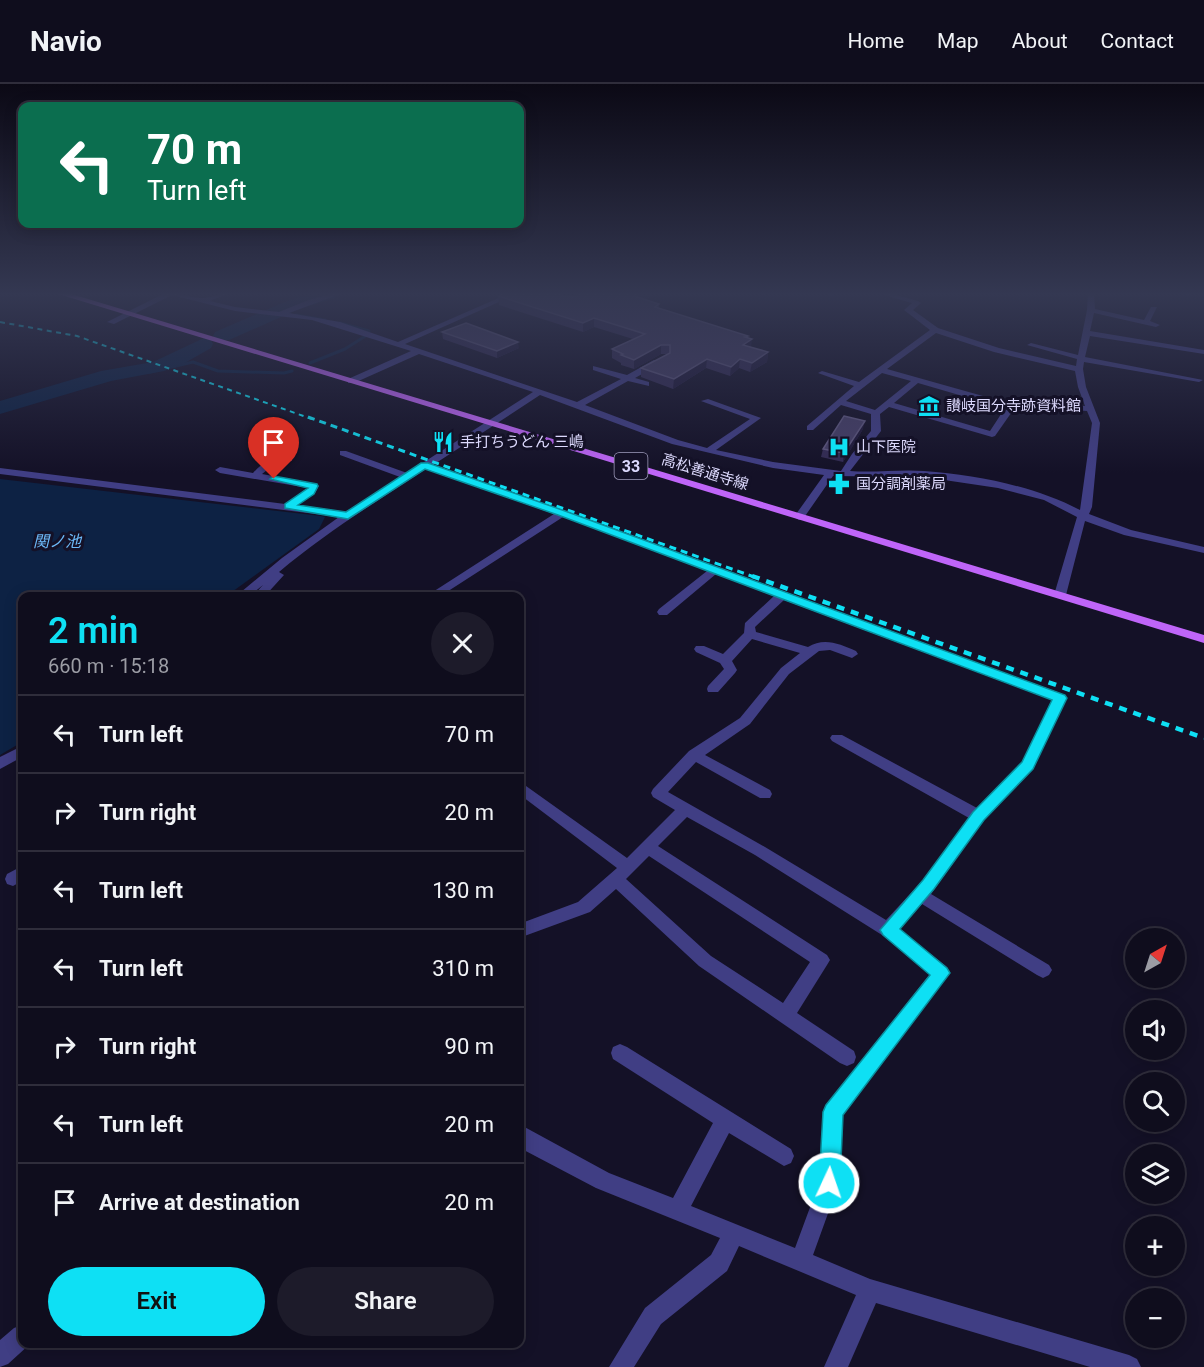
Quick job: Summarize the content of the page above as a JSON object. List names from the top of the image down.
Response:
{
  "streets": {
    "main road": ["33", "高松善通寺線"]
  },
  "water": ["関ノ池"],
  "places": {
    "museum": ["讃岐国分寺跡資料館"],
    "restaurant": ["手打ちうどん 三嶋"],
    "hospital": ["山下医院"],
    "pharmacy": ["国分調剤薬局"]
  },
  "north": "top right",
  "page": {
    "header": "Navio",
    "nav": [
      "Home",
      "Map",
      "About",
      "Contact"
    ],
    "turn": ["70 m", "Turn left"],
    "heading": ["2 min", "660 m · 15:18"],
    "list": [
      {
        "name": "Turn left",
        "value": "70 m"
      },
      {
        "name": "Turn right",
        "value": "20 m"
      },
      {
        "name": "Turn left",
        "value": "130 m"
      },
      {
        "name": "Turn left",
        "value": "310 m"
      },
      {
        "name": "Turn right",
        "value": "90 m"
      },
      {
        "name": "Turn left",
        "value": "20 m"
      },
      {
        "name": "Arrive at destination",
        "value": "20 m"
      }
    ],
    "map_buttons": ["+", "−"],
    "buttons": ["Exit", "Share"]
  }
}
